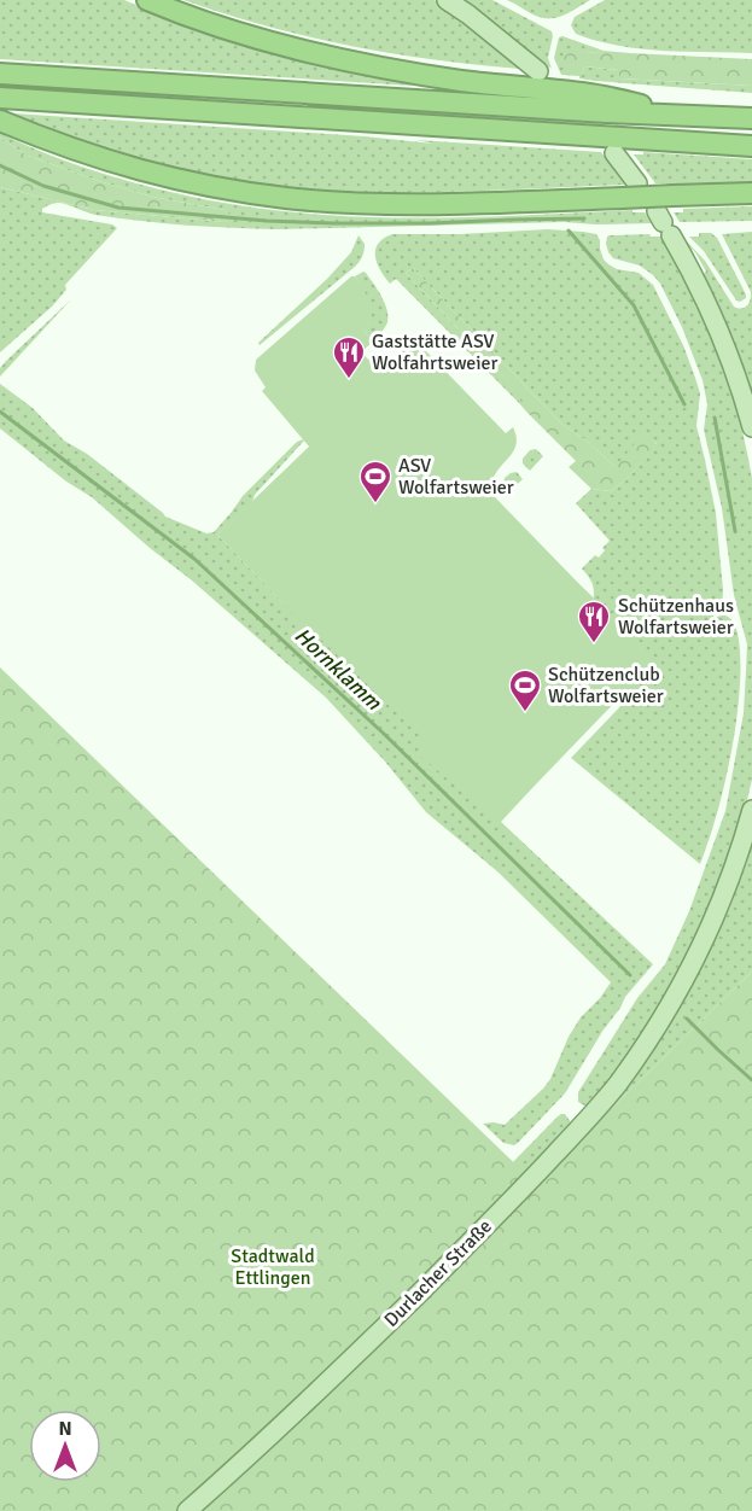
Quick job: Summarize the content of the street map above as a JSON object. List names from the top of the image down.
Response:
{
  "streets": {
    "main road": ["Durlacher Straße"]
  },
  "water": ["Hornklamm"],
  "parks": ["Stadtwald Ettlingen"],
  "places": {
    "restaurant": ["Gaststätte ASV Wolfahrtsweier", "Schützenhaus Wolfartsweier"],
    "sports": ["ASV Wolfartsweier", "Schützenclub Wolfartsweier"]
  },
  "north": "top"
}
